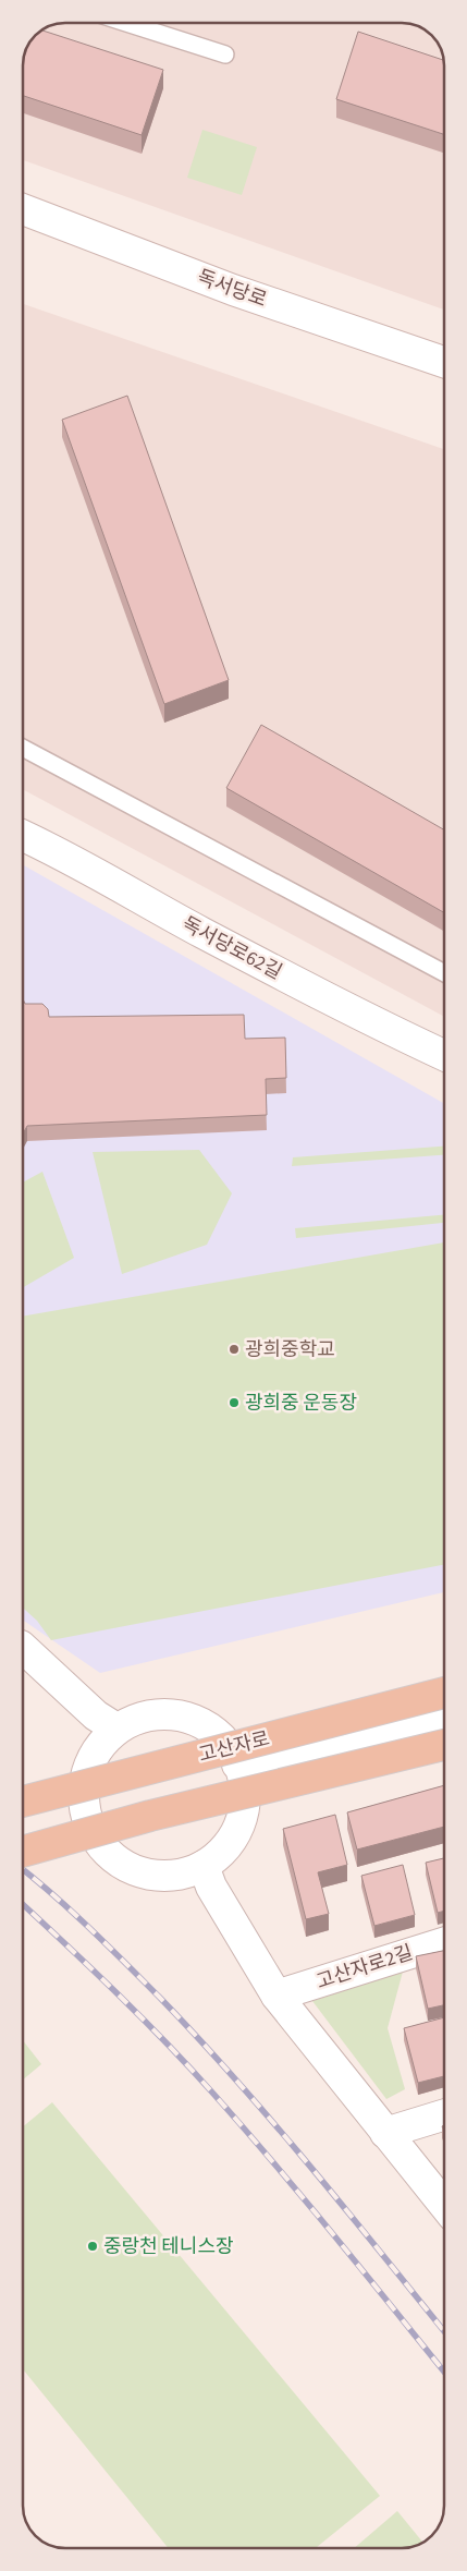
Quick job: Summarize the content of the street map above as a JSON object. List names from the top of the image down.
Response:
{
  "streets": {
    "main road": ["고산자로"],
    "street": ["독서당로", "독서당로62길", "고산자로2길"]
  },
  "places": ["광희중학교", "광희중 운동장", "중랑천 테니스장"]
}
